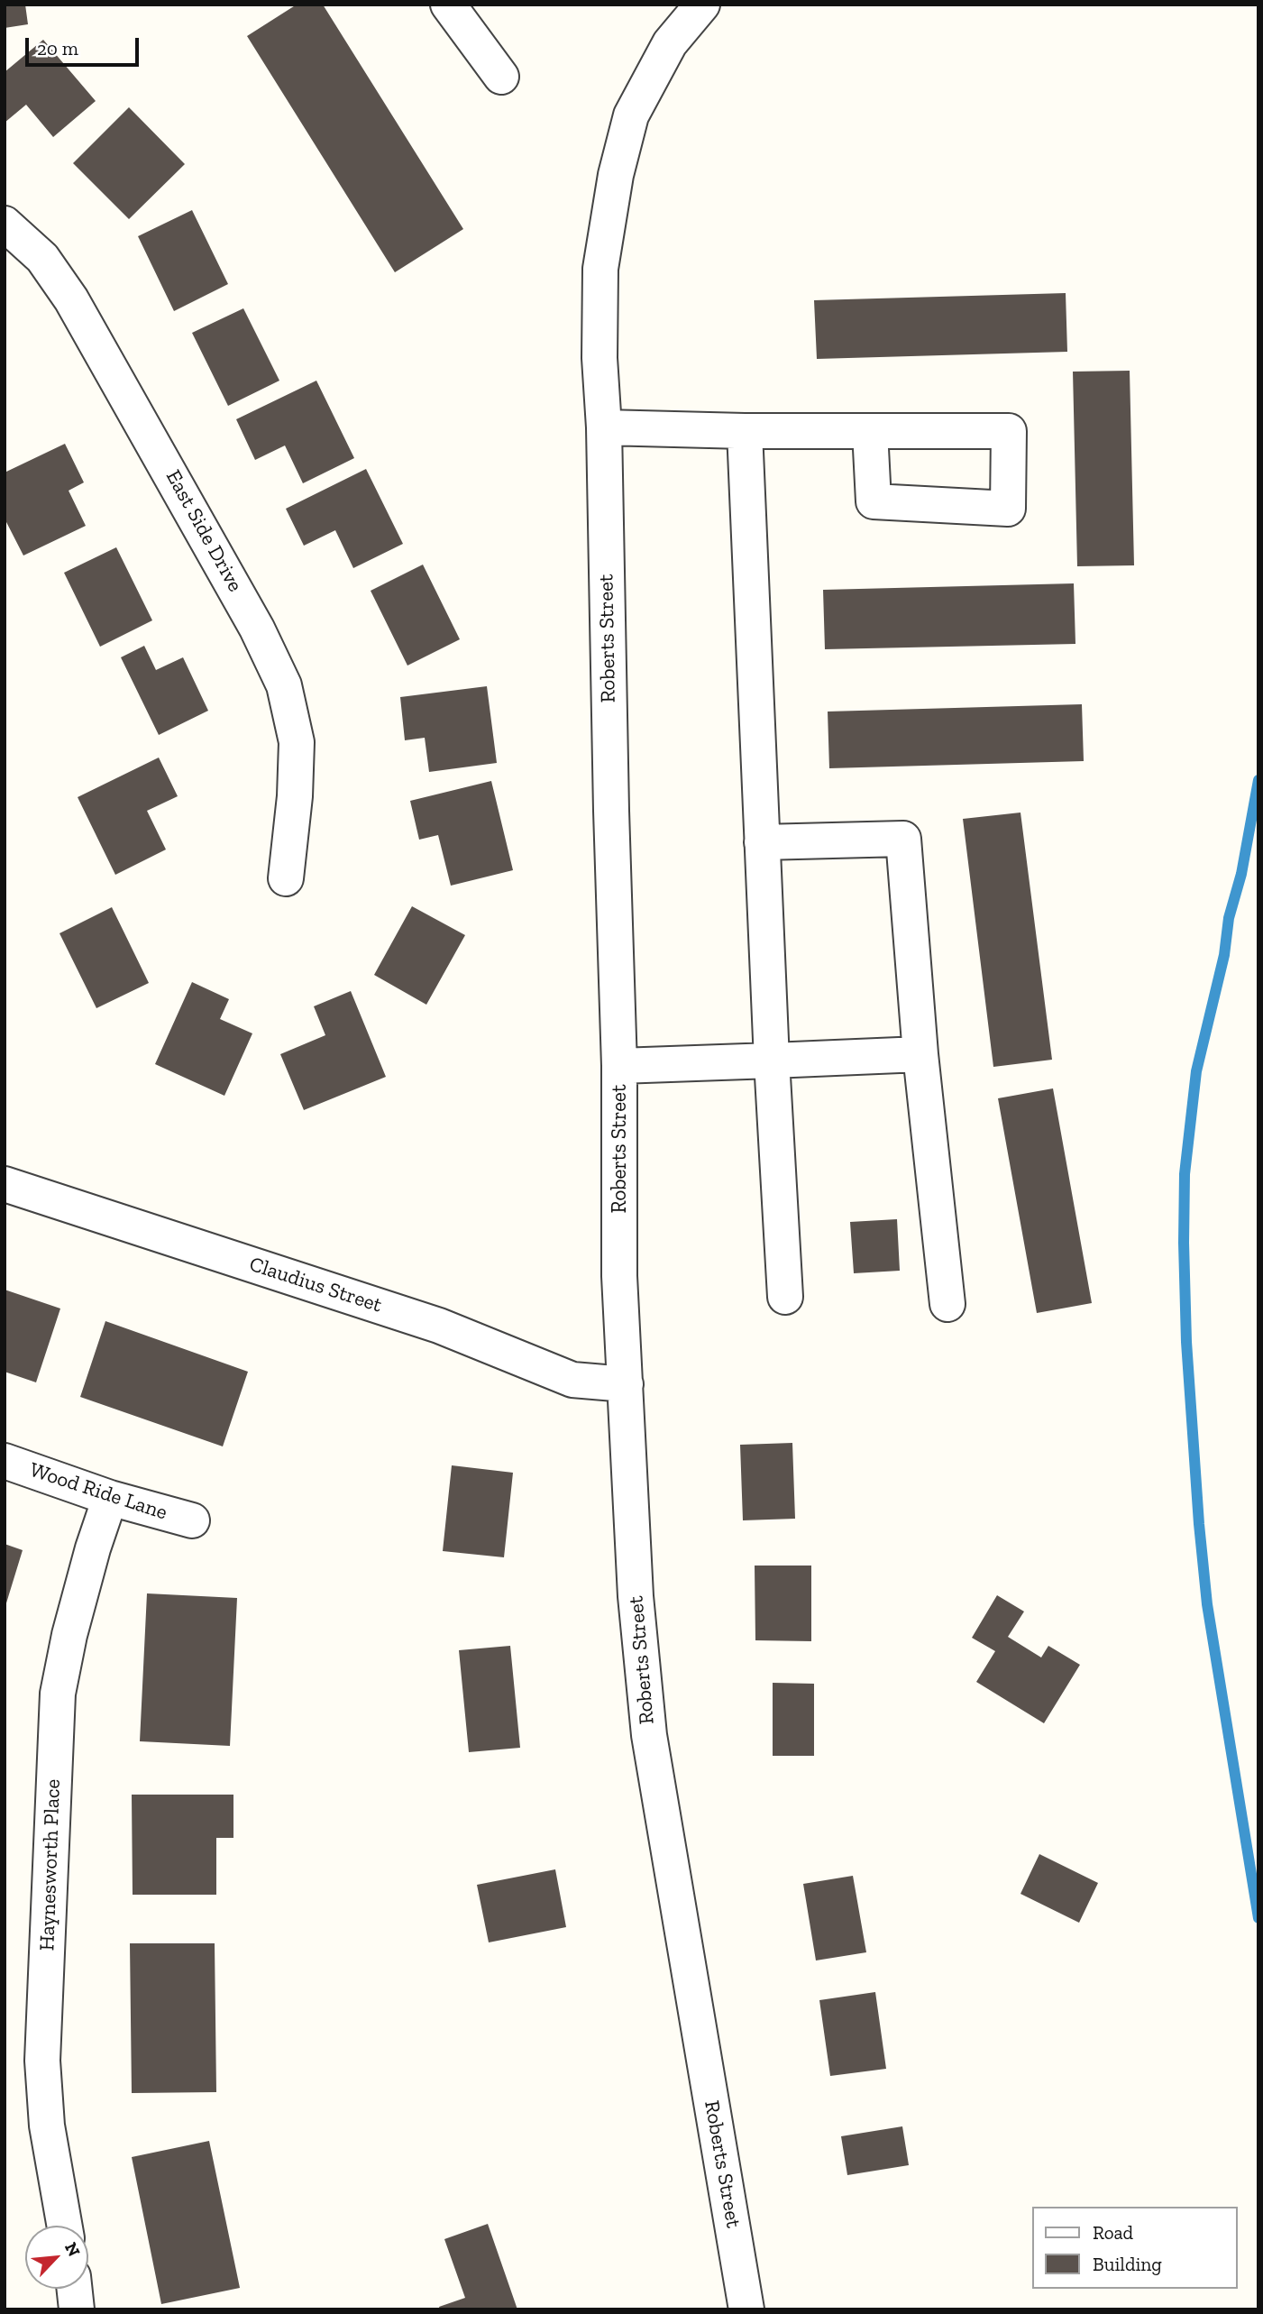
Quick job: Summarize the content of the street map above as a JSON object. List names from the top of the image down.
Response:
{
  "streets": {
    "street": [
      "East Side Drive",
      "Roberts Street",
      "Claudius Street",
      "Wood Ride Lane",
      "Haynesworth Place"
    ]
  },
  "crossings": [
    ["Roberts Street", "Claudius Street"],
    ["Wood Ride Lane", "Haynesworth Place"]
  ],
  "legend": ["Road", "Building"],
  "scale_bar": "20 m",
  "north": "top right"
}
